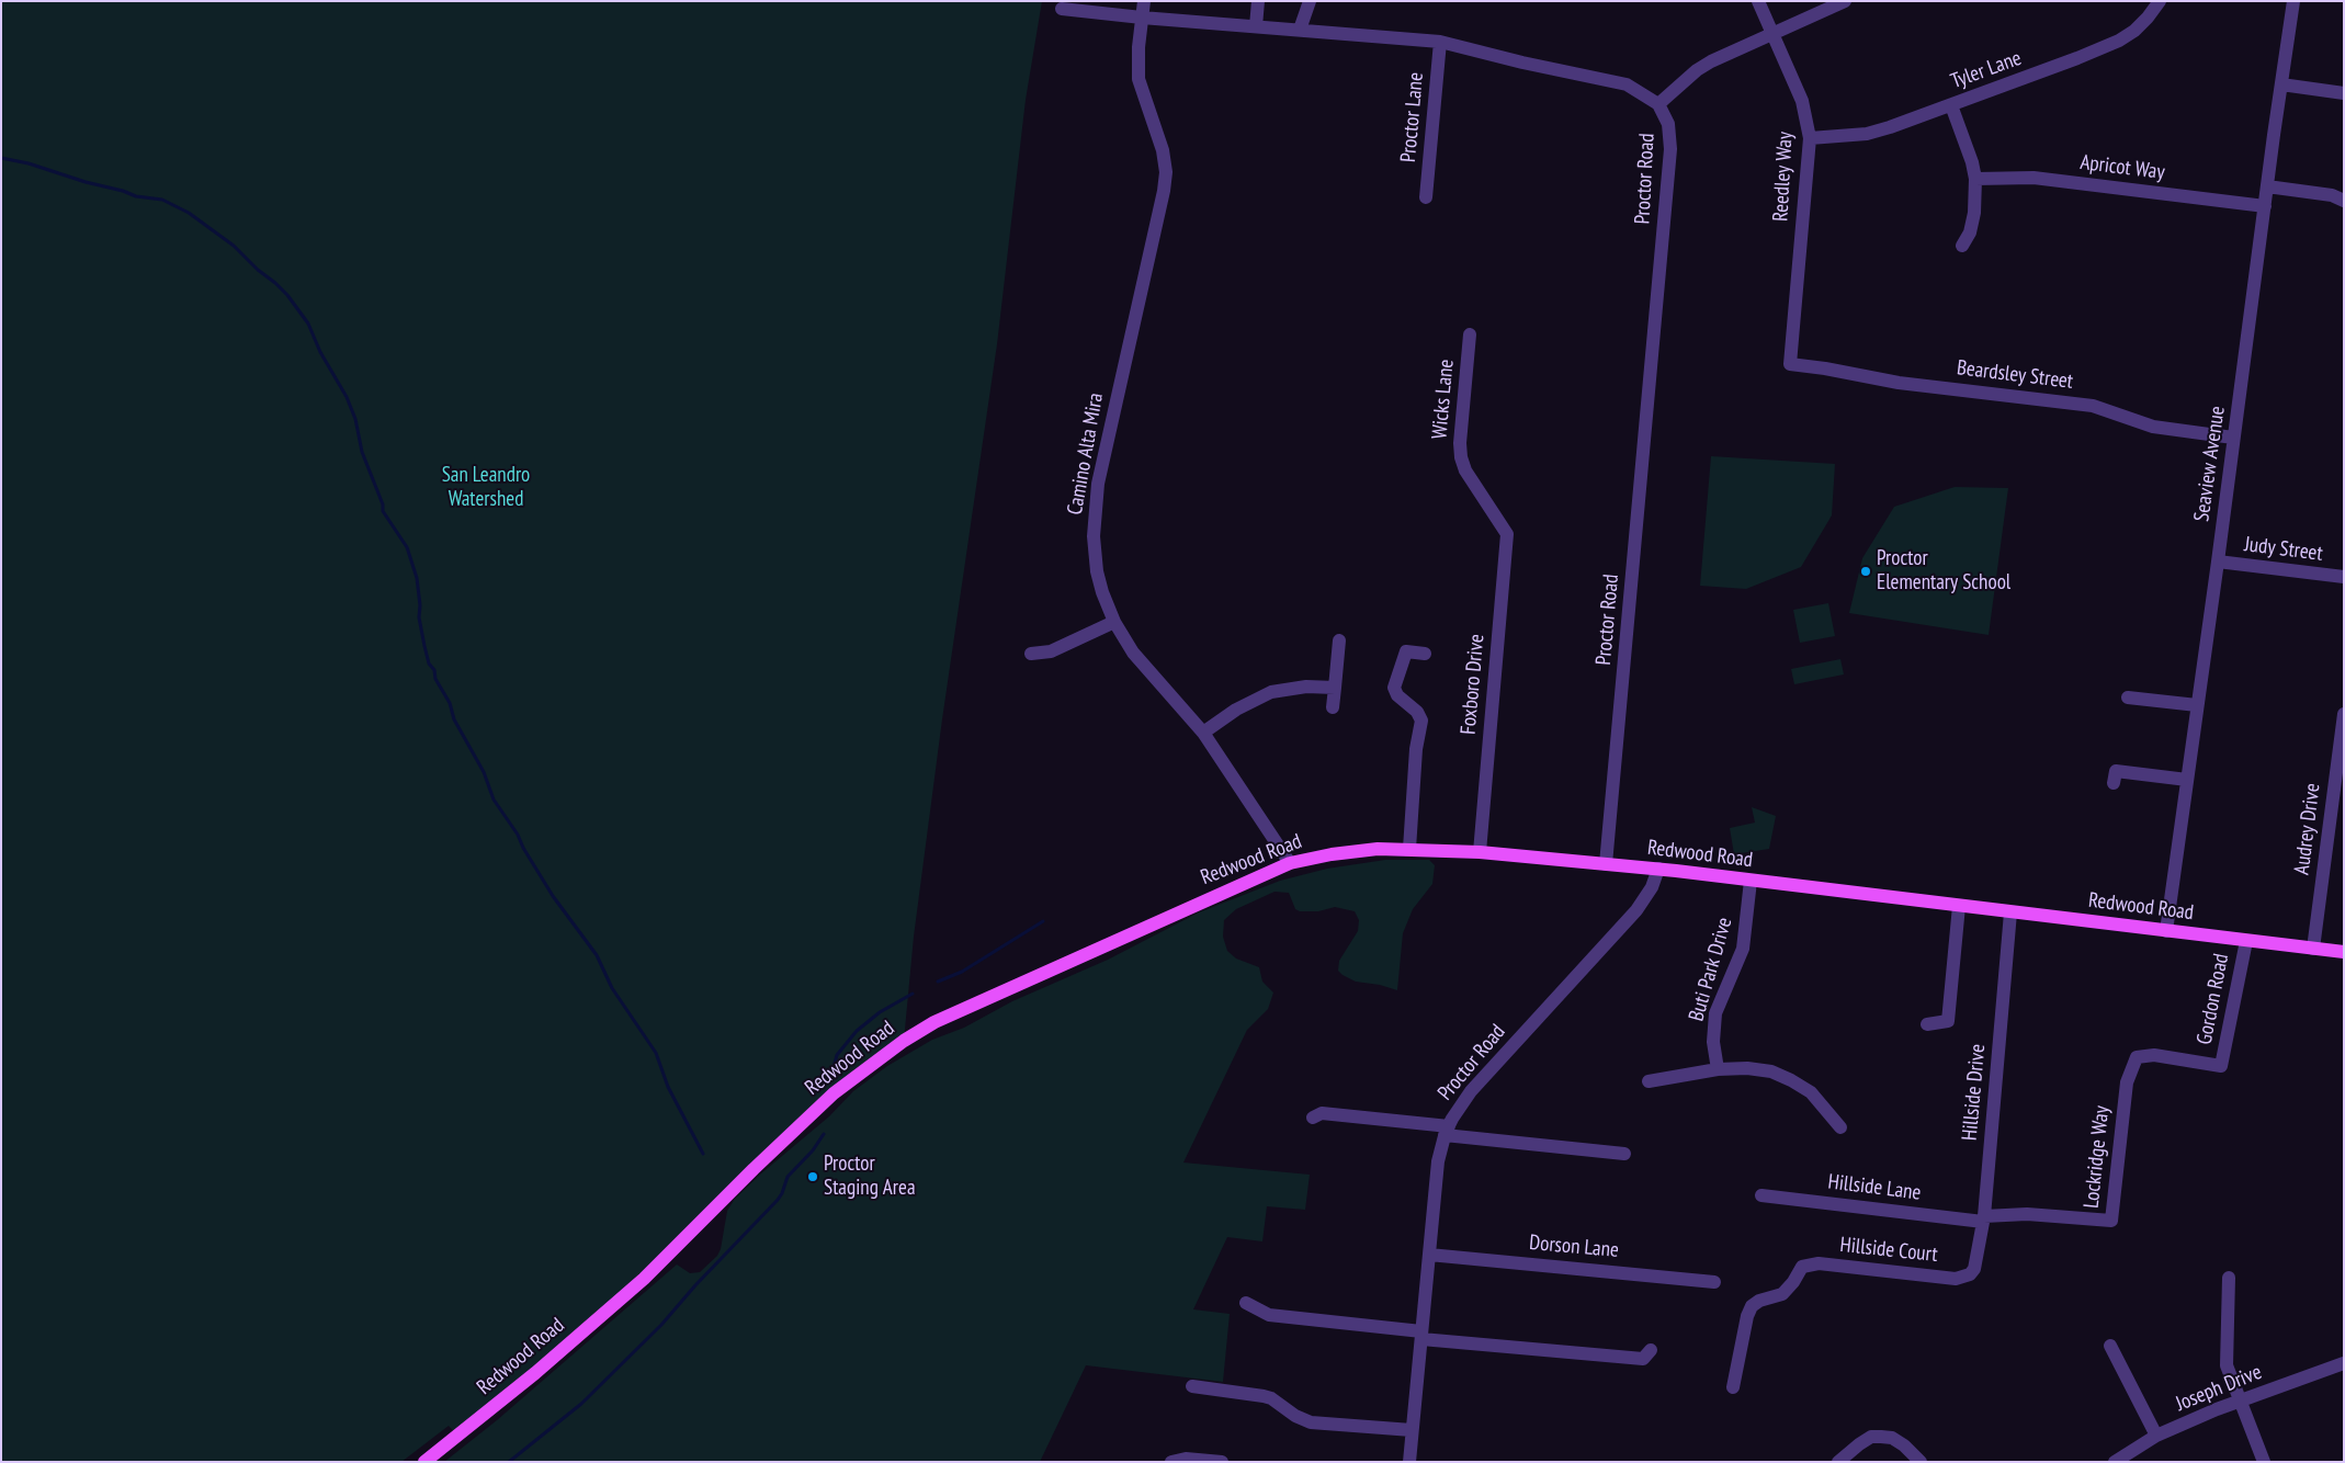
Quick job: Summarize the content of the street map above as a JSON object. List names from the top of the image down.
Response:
{
  "streets": {
    "main road": ["Redwood Road"],
    "street": [
      "Tyler Lane",
      "Proctor Lane",
      "Apricot Way",
      "Reedley Way",
      "Proctor Road",
      "Beardsley Street",
      "Wicks Lane",
      "Camino Alta Mira",
      "Seaview Avenue",
      "Judy Street",
      "Foxboro Drive",
      "Audrey Drive",
      "Buti Park Drive",
      "Gordon Road",
      "Hillside Drive",
      "Lockridge Way",
      "Hillside Lane",
      "Dorson Lane",
      "Hillside Court",
      "Joseph Drive"
    ]
  },
  "crossings": [
    ["Tyler Lane", "Reedley Way"],
    ["Proctor Lane", "Proctor Road"],
    ["Apricot Way", "Seaview Avenue"],
    ["Reedley Way", "Beardsley Street"],
    ["Proctor Road", "Camino Alta Mira"],
    ["Proctor Road", "Redwood Road"],
    ["Proctor Road", "Dorson Lane"],
    ["Beardsley Street", "Seaview Avenue"],
    ["Wicks Lane", "Foxboro Drive"],
    ["Camino Alta Mira", "Redwood Road"],
    ["Seaview Avenue", "Judy Street"],
    ["Seaview Avenue", "Redwood Road"],
    ["Foxboro Drive", "Redwood Road"],
    ["Audrey Drive", "Redwood Road"],
    ["Redwood Road", "Buti Park Drive"],
    ["Redwood Road", "Gordon Road"],
    ["Redwood Road", "Hillside Drive"],
    ["Gordon Road", "Lockridge Way"],
    ["Hillside Drive", "Lockridge Way"],
    ["Hillside Drive", "Hillside Lane"],
    ["Hillside Drive", "Hillside Court"],
    ["Lockridge Way", "Hillside Lane"]
  ],
  "parks": ["San Leandro Watershed"],
  "places": ["Proctor Elementary School", "Proctor Staging Area"]
}
